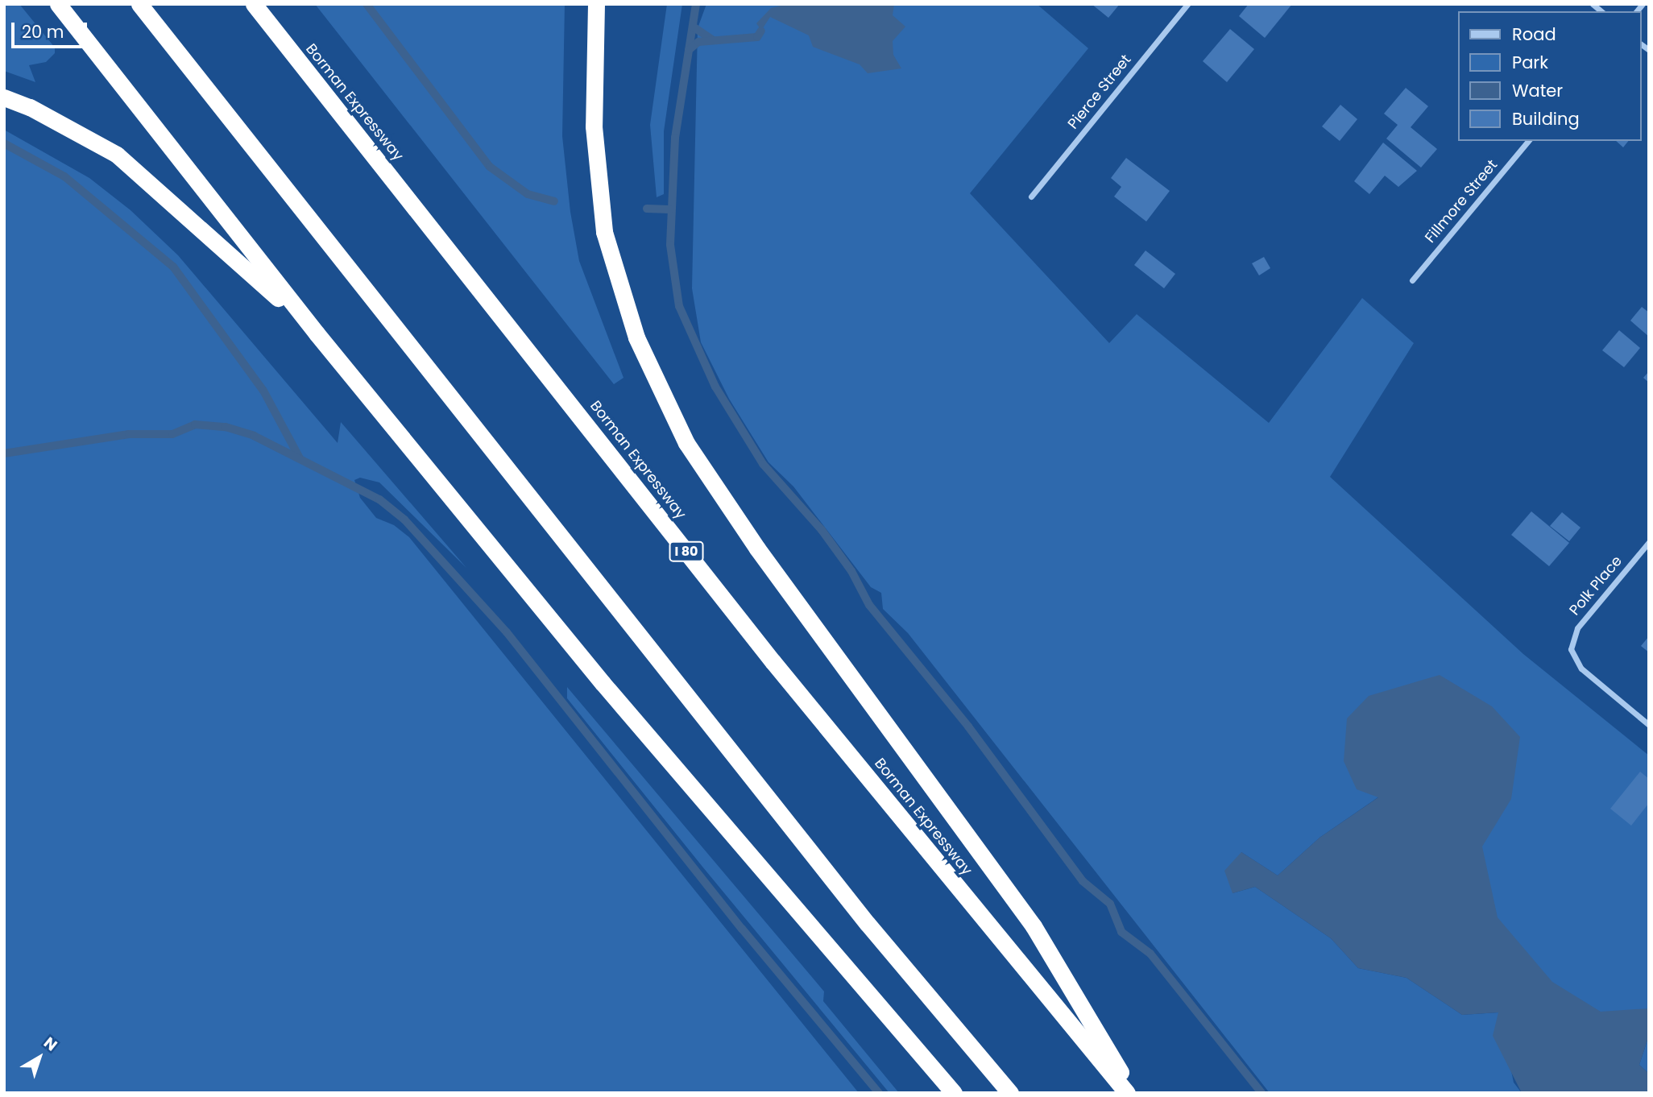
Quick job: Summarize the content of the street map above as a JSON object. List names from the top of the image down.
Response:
{
  "streets": {
    "highway": ["Borman Expressway", "I 80"],
    "street": ["Pierce Street", "Fillmore Street", "Polk Place"]
  },
  "legend": [
    "Road",
    "Park",
    "Water",
    "Building"
  ],
  "scale_bar": "20 m",
  "north": "top right"
}
